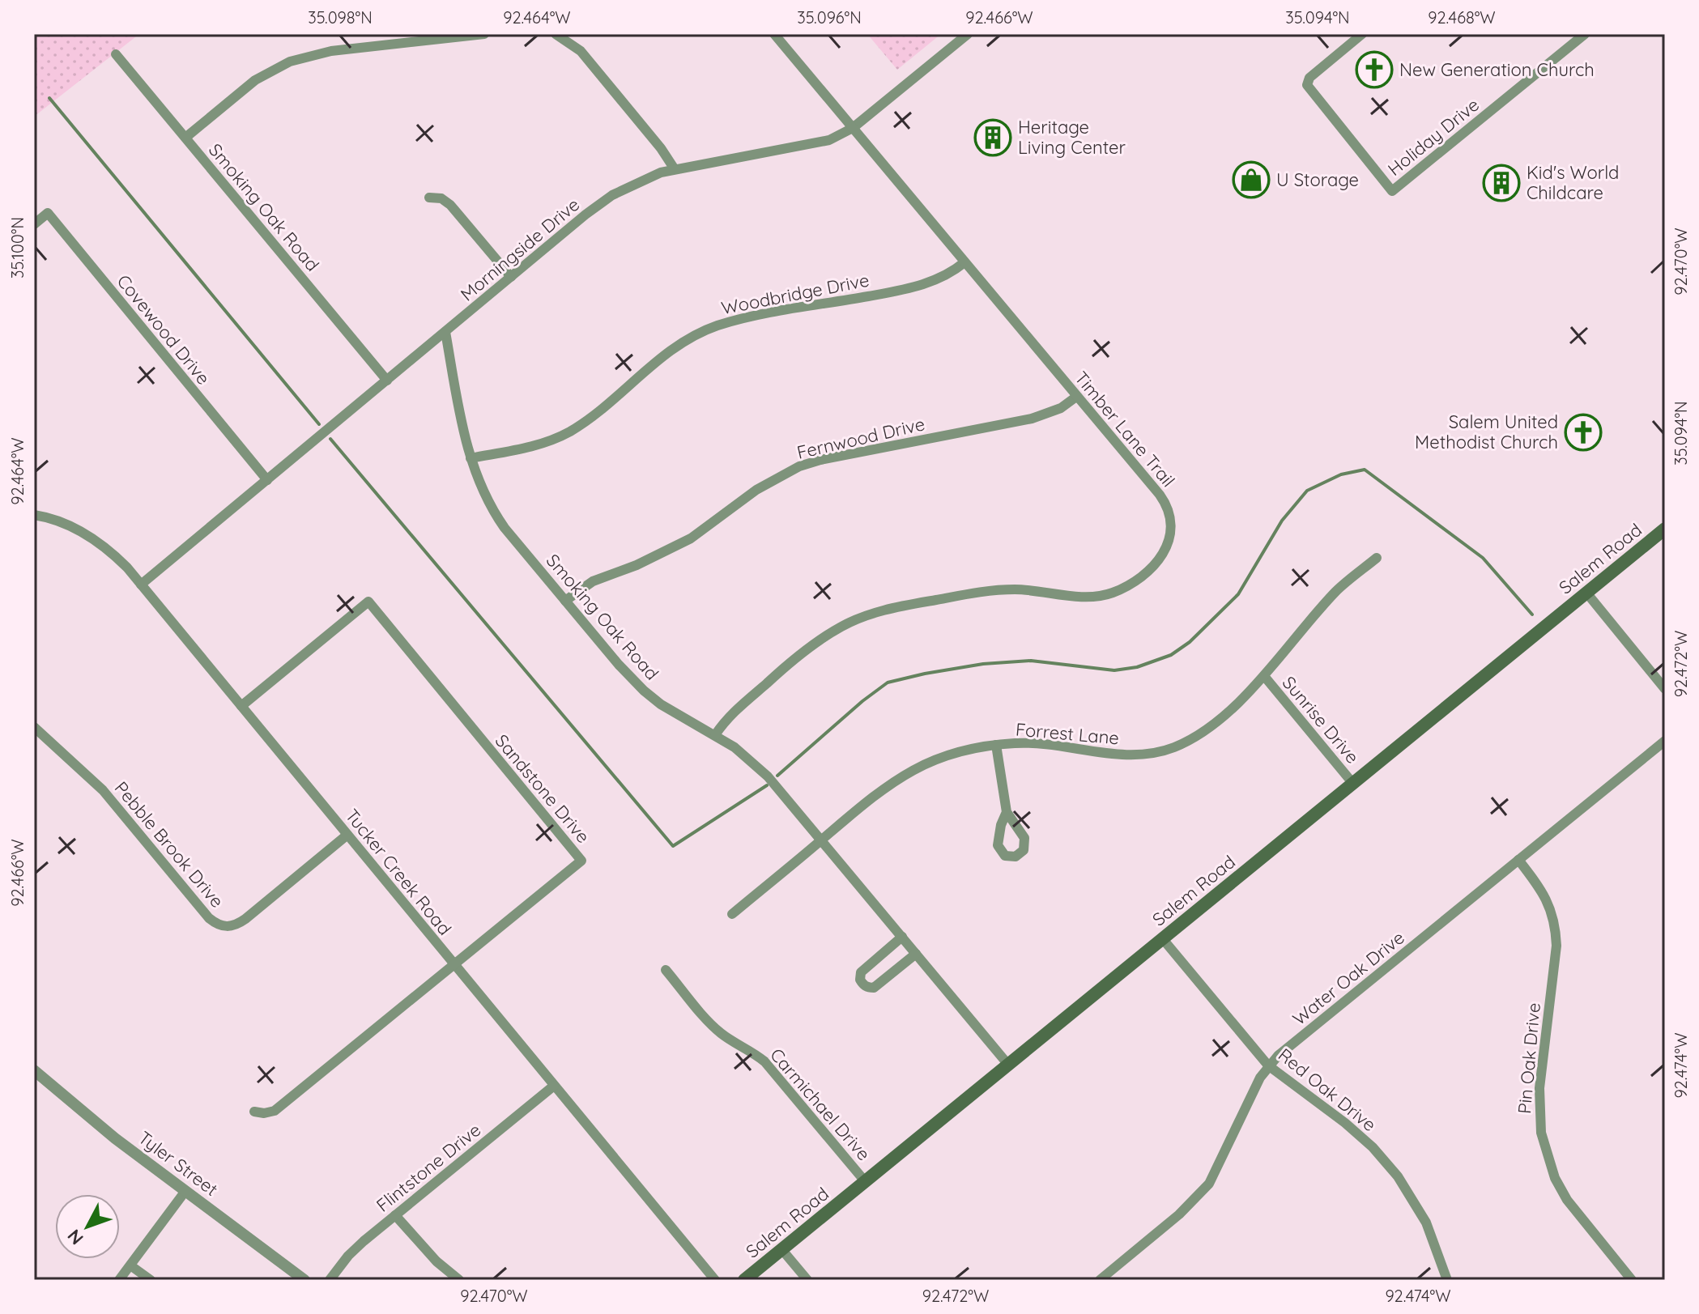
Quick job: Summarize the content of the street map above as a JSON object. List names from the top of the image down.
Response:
{
  "streets": {
    "main road": ["Salem Road"],
    "street": [
      "Holiday Drive",
      "Smoking Oak Road",
      "Morningside Drive",
      "Woodbridge Drive",
      "Covewood Drive",
      "Timber Lane Trail",
      "Fernwood Drive",
      "Sunrise Drive",
      "Forrest Lane",
      "Sandstone Drive",
      "Pebble Brook Drive",
      "Tucker Creek Road",
      "Water Oak Drive",
      "Pin Oak Drive",
      "Red Oak Drive",
      "Carmichael Drive",
      "Tyler Street",
      "Flintstone Drive"
    ]
  },
  "crossings": [
    ["Smoking Oak Road", "Morningside Drive"],
    ["Smoking Oak Road", "Woodbridge Drive"],
    ["Smoking Oak Road", "Timber Lane Trail"],
    ["Smoking Oak Road", "Fernwood Drive"],
    ["Smoking Oak Road", "Salem Road"],
    ["Smoking Oak Road", "Forrest Lane"],
    ["Morningside Drive", "Covewood Drive"],
    ["Morningside Drive", "Timber Lane Trail"],
    ["Morningside Drive", "Tucker Creek Road"],
    ["Woodbridge Drive", "Timber Lane Trail"],
    ["Timber Lane Trail", "Fernwood Drive"],
    ["Salem Road", "Sunrise Drive"],
    ["Salem Road", "Red Oak Drive"],
    ["Salem Road", "Carmichael Drive"],
    ["Sunrise Drive", "Forrest Lane"],
    ["Sandstone Drive", "Tucker Creek Road"],
    ["Pebble Brook Drive", "Tucker Creek Road"],
    ["Tucker Creek Road", "Flintstone Drive"],
    ["Water Oak Drive", "Pin Oak Drive"],
    ["Water Oak Drive", "Red Oak Drive"]
  ],
  "places": {
    "church": ["New Generation Church", "Salem United Methodist Church"],
    "building": ["Heritage Living Center", "Kid's World Childcare"],
    "shop": ["U Storage"]
  },
  "north": "bottom left",
  "coordinates": [
    "35.098°N",
    "92.464°W",
    "35.096°N",
    "92.466°W",
    "35.094°N",
    "92.468°W",
    "35.100°N",
    "92.470°W",
    "92.472°W",
    "92.474°W"
  ]
}
